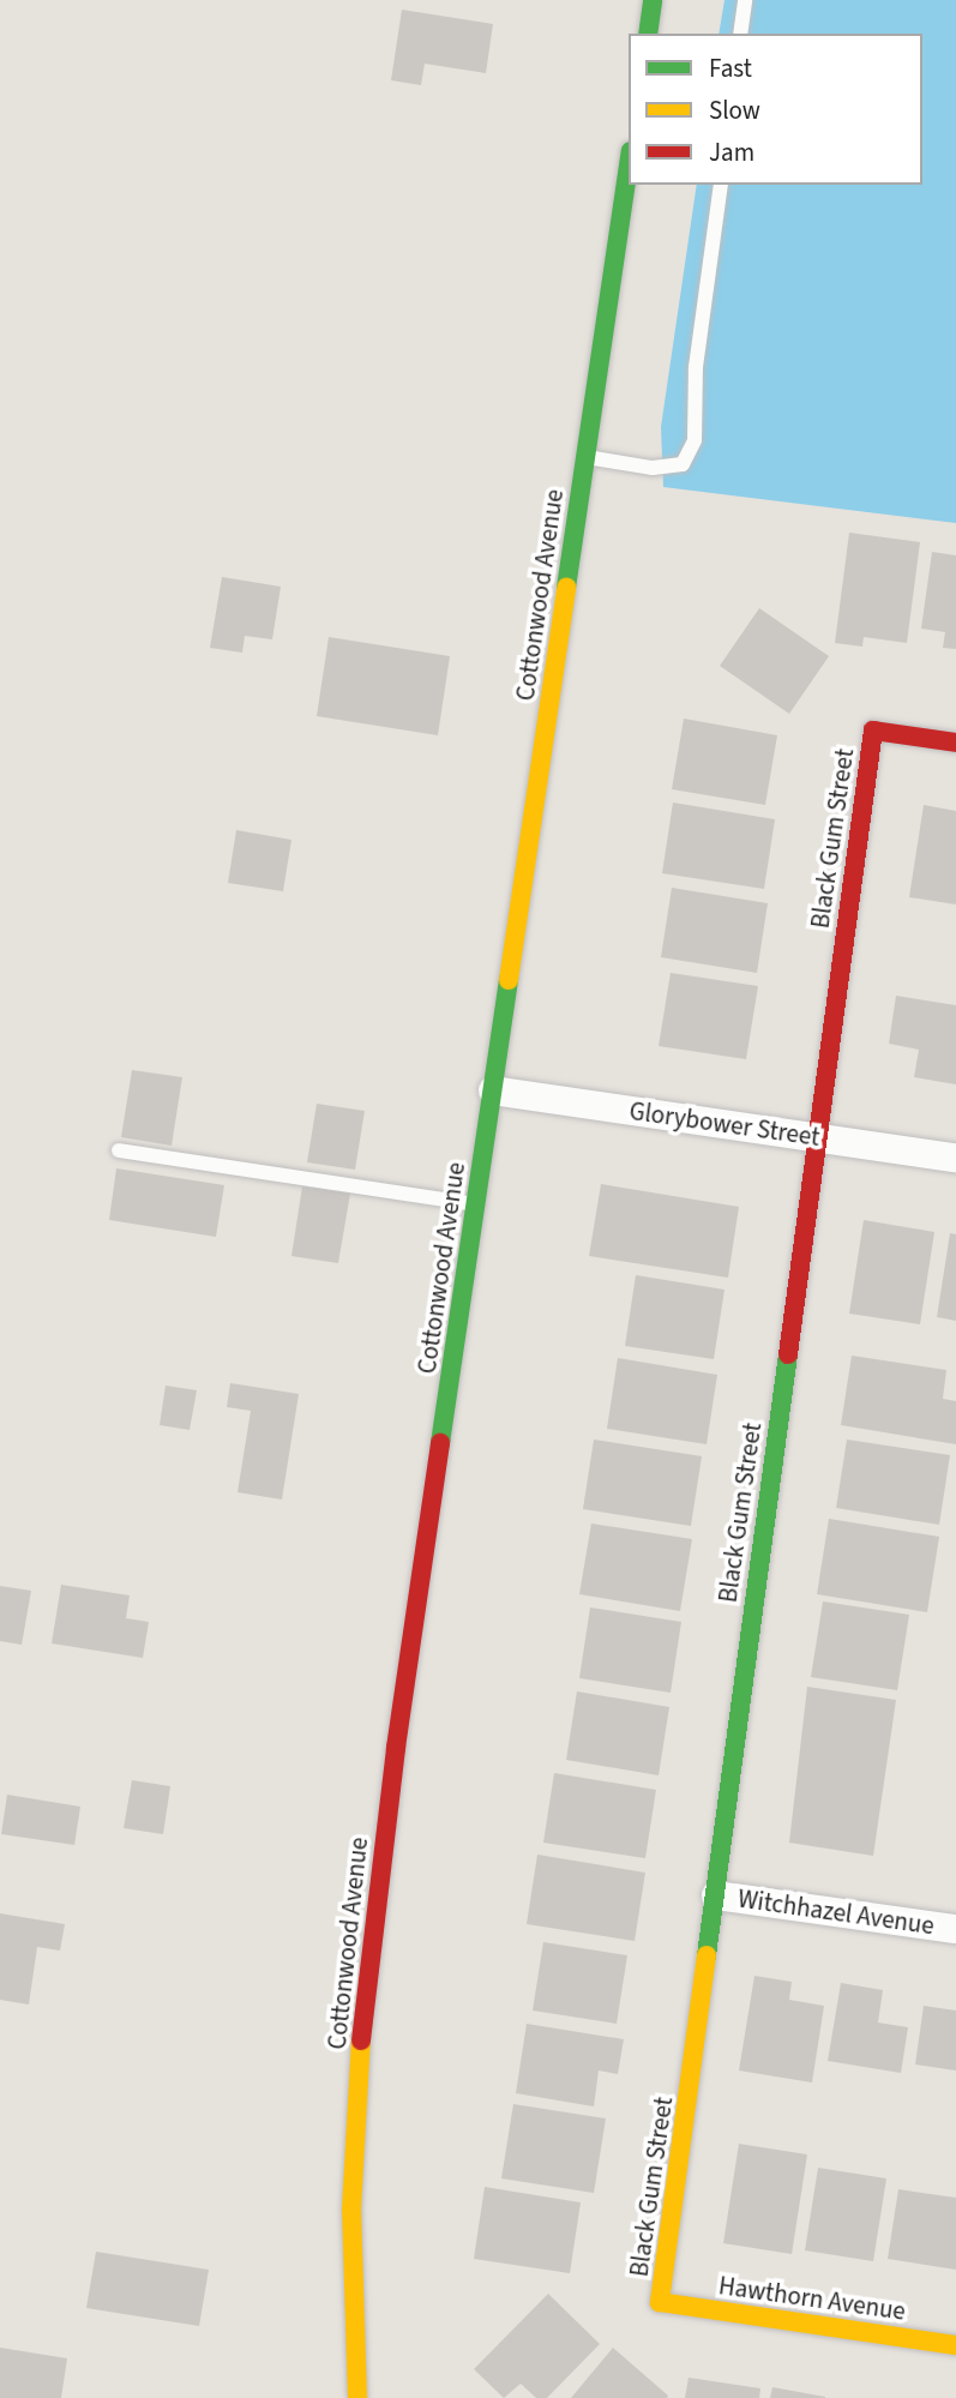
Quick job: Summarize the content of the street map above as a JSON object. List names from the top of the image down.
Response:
{
  "streets": {
    "street": [
      "Cottonwood Avenue",
      "Black Gum Street",
      "Glorybower Street",
      "Witchhazel Avenue",
      "Hawthorn Avenue"
    ]
  },
  "crossings": [
    ["Cottonwood Avenue", "Glorybower Street"],
    ["Black Gum Street", "Glorybower Street"],
    ["Black Gum Street", "Witchhazel Avenue"],
    ["Black Gum Street", "Hawthorn Avenue"]
  ],
  "legend": ["Fast", "Slow", "Jam"]
}
